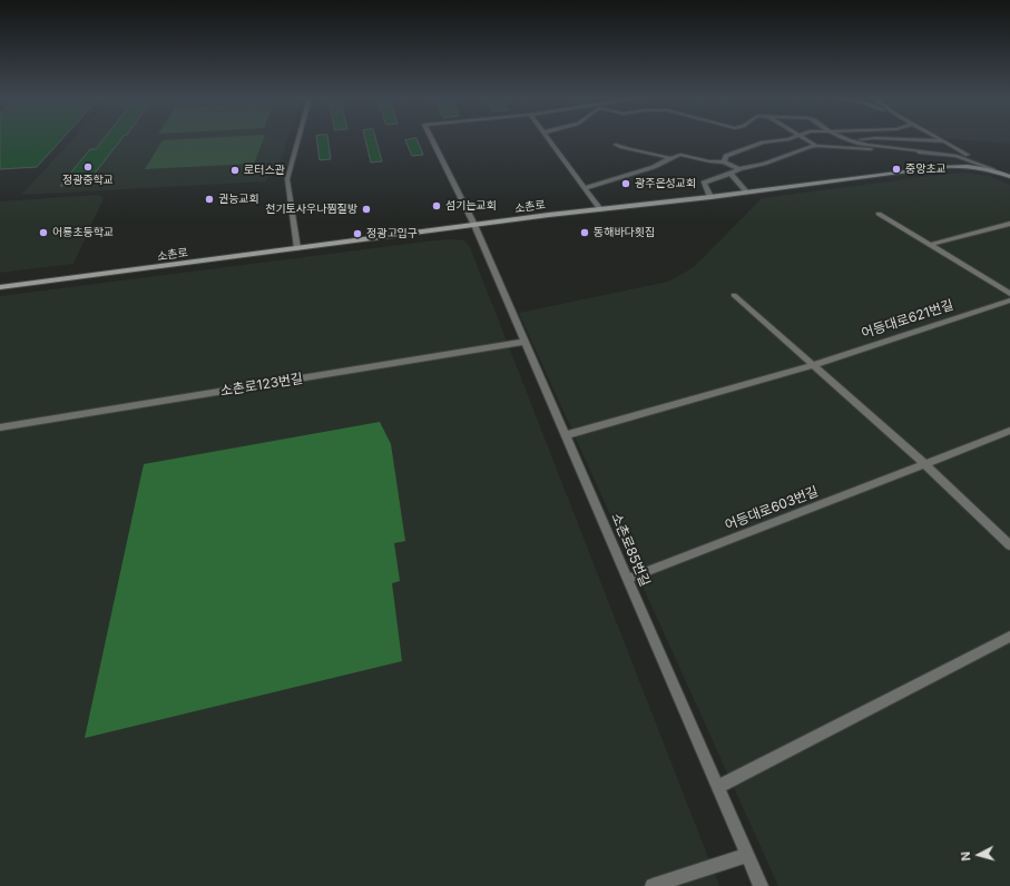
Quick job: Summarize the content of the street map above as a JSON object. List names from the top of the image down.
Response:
{
  "streets": {
    "street": [
      "소촌로",
      "어등대로621번길",
      "소촌로123번길",
      "어등대로603번길",
      "소촌로85번길"
    ]
  },
  "crossings": [
    ["소촌로", "소촌로85번길"],
    ["소촌로123번길", "소촌로85번길"],
    ["어등대로603번길", "소촌로85번길"]
  ],
  "places": [
    "정광중학교",
    "중앙초교",
    "로터스관",
    "광주은성교회",
    "권능교회",
    "섬기는교회",
    "천기토사우나찜질방",
    "어룡초등학교",
    "동해바다횟집",
    "정광고입구"
  ],
  "north": "left"
}
